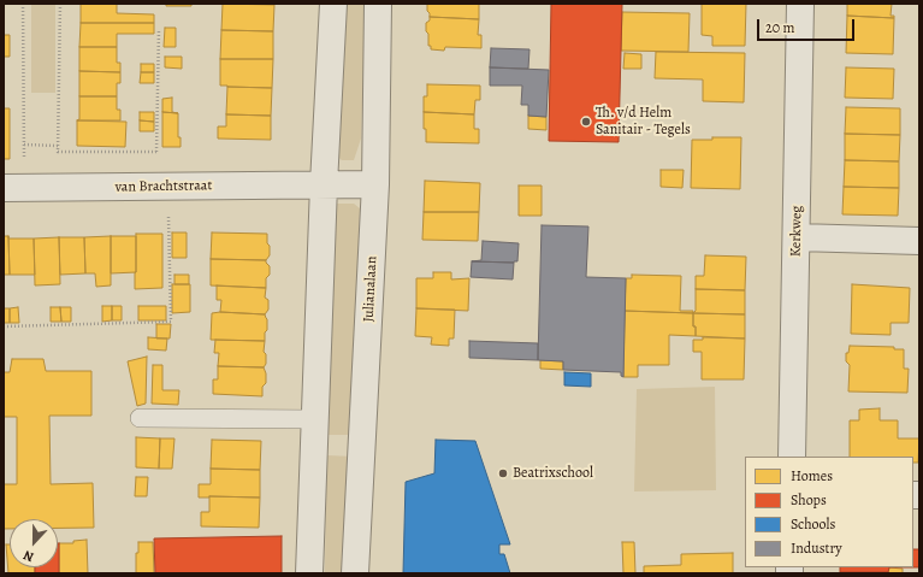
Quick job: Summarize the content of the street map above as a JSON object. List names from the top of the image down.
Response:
{
  "streets": {
    "street": ["van Brachtstraat", "Kerkweg", "Julianalaan"]
  },
  "crossings": [
    ["van Brachtstraat", "Julianalaan"]
  ],
  "places": ["Th. v/d Helm Sanitair - Tegels", "Beatrixschool"],
  "legend": [
    "Homes",
    "Shops",
    "Schools",
    "Industry"
  ],
  "scale_bar": "20 m",
  "north": "bottom"
}
